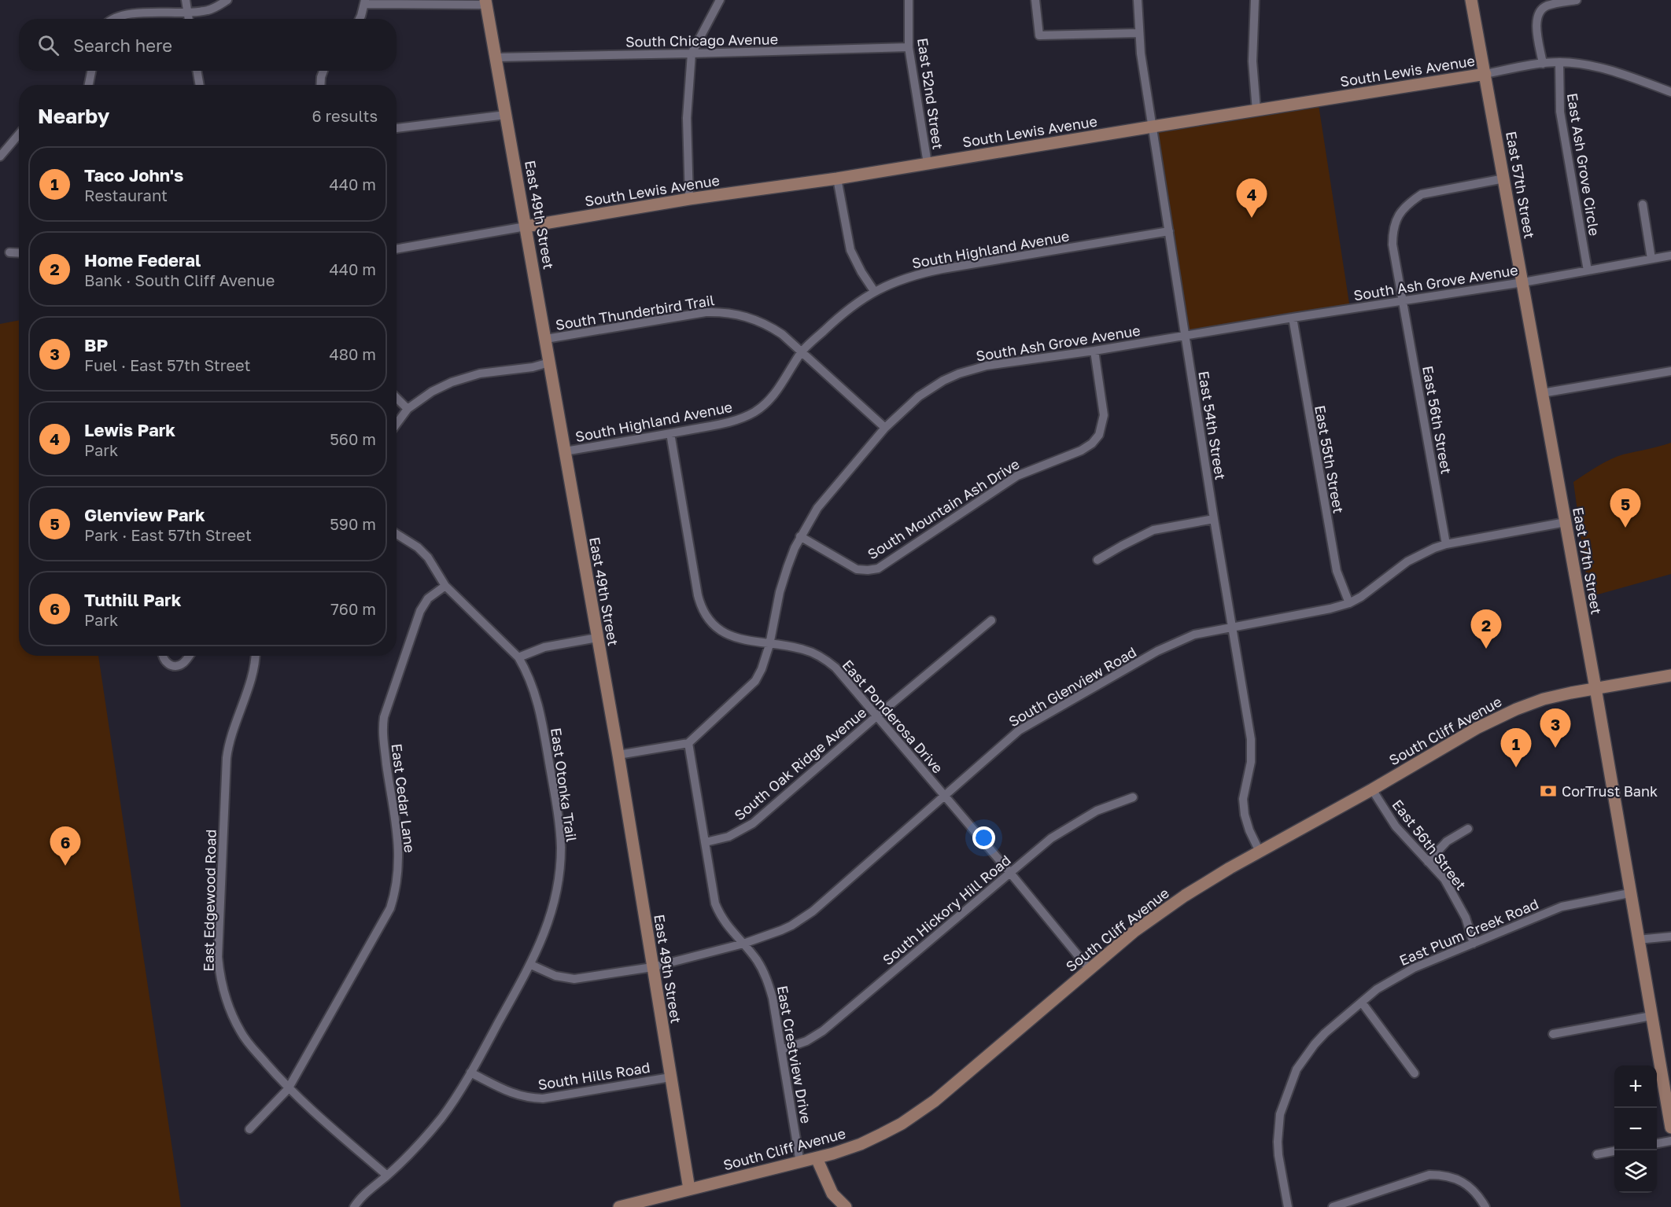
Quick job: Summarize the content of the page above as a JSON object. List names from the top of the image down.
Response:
{
  "streets": {
    "main road": [
      "South Lewis Avenue",
      "East 57th Street",
      "East 49th Street",
      "South Cliff Avenue"
    ],
    "street": [
      "South Chicago Avenue",
      "East 52nd Street",
      "East Ash Grove Circle",
      "South Highland Avenue",
      "South Ash Grove Avenue",
      "South Thunderbird Trail",
      "East 56th Street",
      "East 54th Street",
      "East 55th Street",
      "South Mountain Ash Drive",
      "South Glenview Road",
      "East Ponderosa Drive",
      "South Oak Ridge Avenue",
      "East Otonka Trail",
      "East Cedar Lane",
      "East Edgewood Road",
      "South Hickory Hill Road",
      "East Plum Creek Road",
      "East Crestview Drive",
      "South Hills Road"
    ]
  },
  "crossings": [
    ["South Chicago Avenue", "East 52nd Street"],
    ["South Chicago Avenue", "East 49th Street"],
    ["South Lewis Avenue", "East 52nd Street"],
    ["South Lewis Avenue", "East Ash Grove Circle"],
    ["South Lewis Avenue", "East 57th Street"],
    ["South Lewis Avenue", "East 49th Street"],
    ["South Lewis Avenue", "East 54th Street"],
    ["East Ash Grove Circle", "South Ash Grove Avenue"],
    ["East 57th Street", "South Ash Grove Avenue"],
    ["East 57th Street", "East 56th Street"],
    ["East 57th Street", "South Glenview Road"],
    ["East 57th Street", "South Cliff Avenue"],
    ["East 57th Street", "East Plum Creek Road"],
    ["East 49th Street", "South Highland Avenue"],
    ["East 49th Street", "South Thunderbird Trail"],
    ["East 49th Street", "South Glenview Road"],
    ["East 49th Street", "South Cliff Avenue"],
    ["East 49th Street", "South Hills Road"],
    ["South Highland Avenue", "South Thunderbird Trail"],
    ["South Highland Avenue", "East 54th Street"],
    ["South Highland Avenue", "East Ponderosa Drive"],
    ["South Ash Grove Avenue", "South Thunderbird Trail"],
    ["South Ash Grove Avenue", "East 56th Street"],
    ["South Ash Grove Avenue", "East 54th Street"],
    ["South Ash Grove Avenue", "East 55th Street"],
    ["South Ash Grove Avenue", "South Mountain Ash Drive"],
    ["South Ash Grove Avenue", "East Ponderosa Drive"],
    ["South Ash Grove Avenue", "East Crestview Drive"],
    ["East 56th Street", "South Glenview Road"],
    ["East 56th Street", "South Cliff Avenue"],
    ["East 56th Street", "East Plum Creek Road"],
    ["East 54th Street", "South Glenview Road"],
    ["East 54th Street", "South Cliff Avenue"],
    ["East 55th Street", "South Glenview Road"],
    ["South Glenview Road", "East Ponderosa Drive"],
    ["South Glenview Road", "East Otonka Trail"],
    ["South Glenview Road", "East Crestview Drive"],
    ["East Ponderosa Drive", "South Cliff Avenue"],
    ["East Ponderosa Drive", "South Oak Ridge Avenue"],
    ["East Ponderosa Drive", "South Hickory Hill Road"],
    ["South Cliff Avenue", "East Crestview Drive"],
    ["South Oak Ridge Avenue", "East Crestview Drive"],
    ["East Otonka Trail", "East Cedar Lane"],
    ["East Otonka Trail", "East Edgewood Road"],
    ["East Otonka Trail", "South Hills Road"],
    ["East Cedar Lane", "East Edgewood Road"],
    ["South Hickory Hill Road", "East Crestview Drive"]
  ],
  "places": {
    "bank": ["CorTrust Bank"]
  },
  "page": {
    "search": "Search here",
    "heading": ["Nearby", "6 results"],
    "list": [
      {
        "mark": "1",
        "name": "Taco John's",
        "note": "Restaurant",
        "value": "440 m"
      },
      {
        "mark": "2",
        "name": "Home Federal",
        "note": "Bank · South Cliff Avenue",
        "value": "440 m"
      },
      {
        "mark": "3",
        "name": "BP",
        "note": "Fuel · East 57th Street",
        "value": "480 m"
      },
      {
        "mark": "4",
        "name": "Lewis Park",
        "note": "Park",
        "value": "560 m"
      },
      {
        "mark": "5",
        "name": "Glenview Park",
        "note": "Park · East 57th Street",
        "value": "590 m"
      },
      {
        "mark": "6",
        "name": "Tuthill Park",
        "note": "Park",
        "value": "760 m"
      }
    ],
    "pins": [
      "4",
      "5",
      "2",
      "3",
      "1",
      "6"
    ],
    "map_buttons": ["+", "−"]
  }
}
